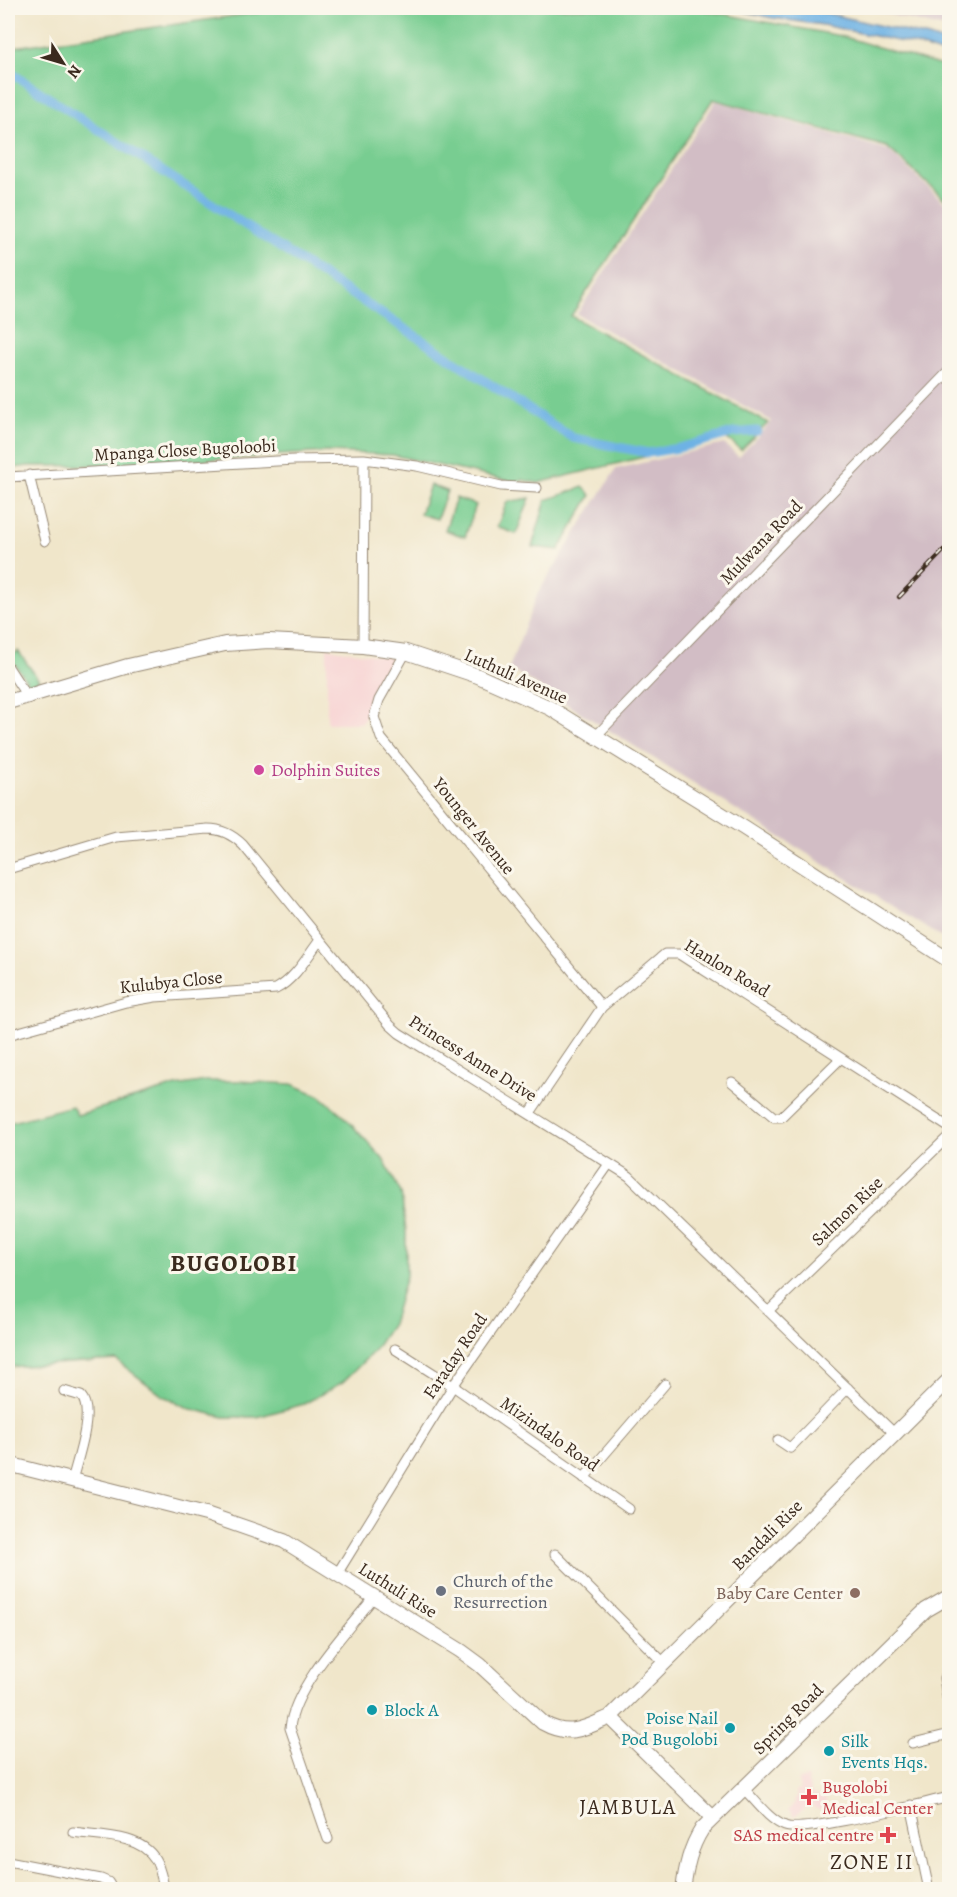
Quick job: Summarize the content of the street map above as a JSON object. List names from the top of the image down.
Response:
{
  "streets": {
    "street": [
      "Mpanga Close Bugoloobi",
      "Mulwana Road",
      "Luthuli Avenue",
      "Younger Avenue",
      "Hanlon Road",
      "Kulubya Close",
      "Princess Anne Drive",
      "Salmon Rise",
      "Faraday Road",
      "Mizindalo Road",
      "Bandali Rise",
      "Luthuli Rise",
      "Spring Road"
    ]
  },
  "crossings": [
    ["Mulwana Road", "Luthuli Avenue"],
    ["Luthuli Avenue", "Younger Avenue"],
    ["Younger Avenue", "Hanlon Road"],
    ["Hanlon Road", "Princess Anne Drive"],
    ["Kulubya Close", "Princess Anne Drive"],
    ["Princess Anne Drive", "Salmon Rise"],
    ["Princess Anne Drive", "Faraday Road"],
    ["Princess Anne Drive", "Bandali Rise"],
    ["Faraday Road", "Mizindalo Road"],
    ["Faraday Road", "Luthuli Rise"],
    ["Bandali Rise", "Luthuli Rise"]
  ],
  "districts": ["BUGOLOBI", "JAMBULA", "ZONE II"],
  "places": {
    "other": [
      "Dolphin Suites",
      "Church of the Resurrection",
      "Baby Care Center",
      "Block A",
      "Poise Nail Pod Bugolobi",
      "Silk Events Hqs."
    ],
    "health": ["Bugolobi Medical Center", "SAS medical centre"]
  },
  "north": "bottom right"
}
